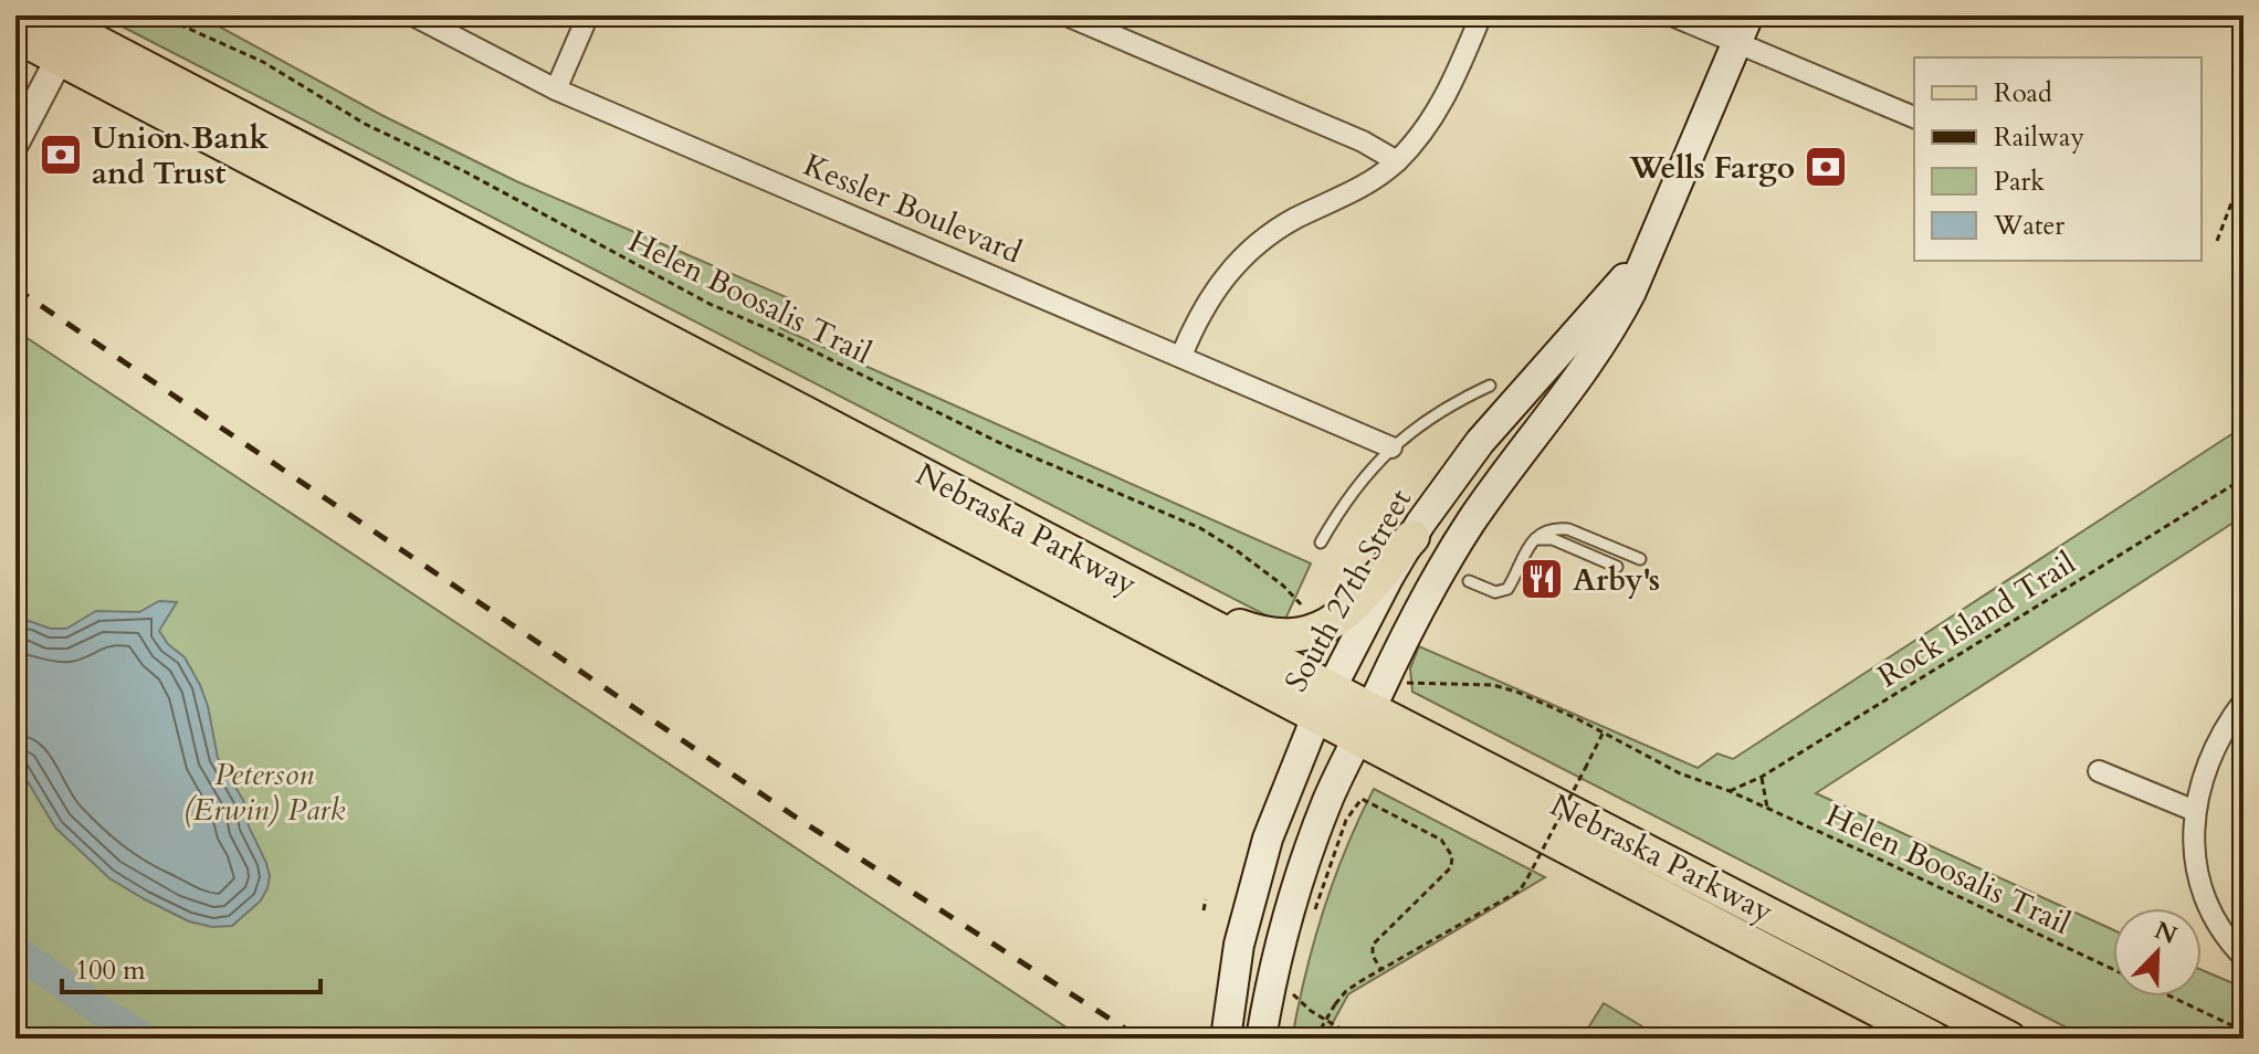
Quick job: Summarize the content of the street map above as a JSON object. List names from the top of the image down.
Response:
{
  "streets": {
    "main road": ["Nebraska Parkway", "South 27th Street"],
    "street": ["Kessler Boulevard"],
    "path": ["Helen Boosalis Trail", "Rock Island Trail"]
  },
  "crossings": [
    ["Helen Boosalis Trail", "Rock Island Trail"],
    ["Nebraska Parkway", "South 27th Street"]
  ],
  "parks": ["Peterson (Erwin) Park"],
  "places": {
    "bank": ["Union Bank and Trust", "Wells Fargo"],
    "restaurant": ["Arby's"]
  },
  "legend": [
    "Road",
    "Railway",
    "Park",
    "Water"
  ],
  "scale_bar": "100 m",
  "north": "top right"
}
